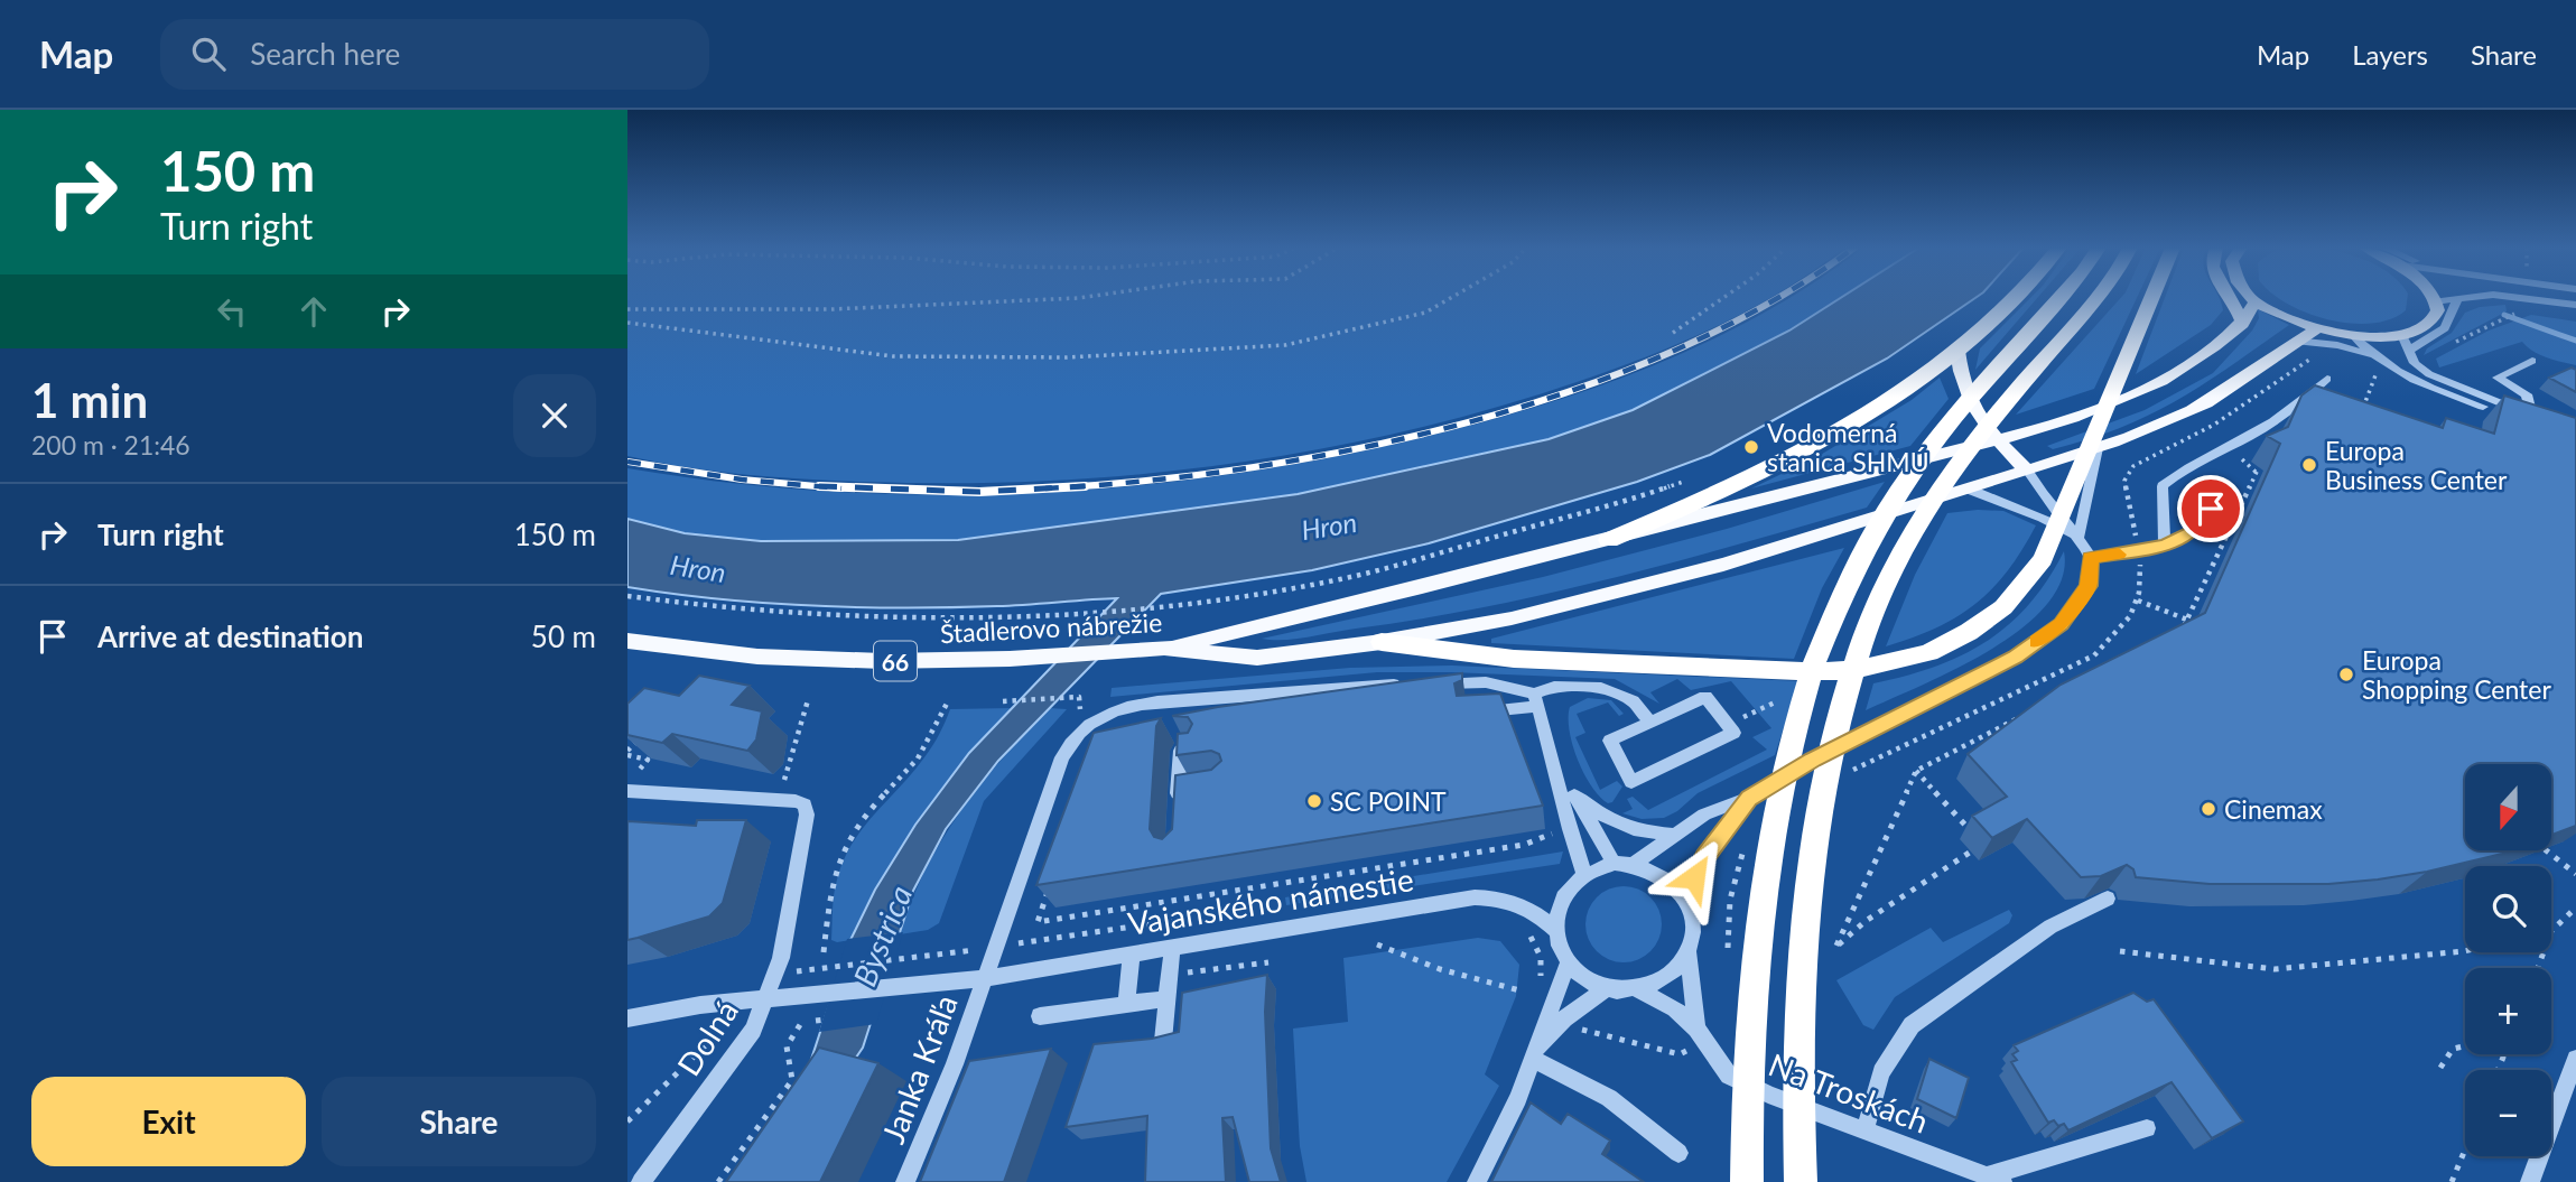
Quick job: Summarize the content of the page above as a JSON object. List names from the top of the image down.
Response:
{
  "streets": {
    "main road": ["Štadlerovo nábrežie", "66"],
    "street": [
      "Vajanského námestie",
      "Dolná",
      "Janka Kráľa",
      "Na Troskách"
    ]
  },
  "crossings": [
    ["Štadlerovo nábrežie", "66"],
    ["Vajanského námestie", "Dolná"],
    ["Vajanského námestie", "Janka Kráľa"],
    ["Vajanského námestie", "Na Troskách"]
  ],
  "water": ["Hron", "Bystrica"],
  "places": [
    "Vodomerná stanica SHMÚ",
    "Europa Business Center",
    "Europa Shopping Center",
    "SC POINT",
    "Cinemax"
  ],
  "north": "bottom",
  "page": {
    "header": "Map",
    "search": "Search here",
    "nav": ["Map", "Layers", "Share"],
    "turn": ["150 m", "Turn right"],
    "heading": ["1 min", "200 m · 21:46"],
    "list": [
      {
        "name": "Turn right",
        "value": "150 m"
      },
      {
        "name": "Arrive at destination",
        "value": "50 m"
      }
    ],
    "map_buttons": ["+", "−"],
    "buttons": ["Exit", "Share"]
  }
}
